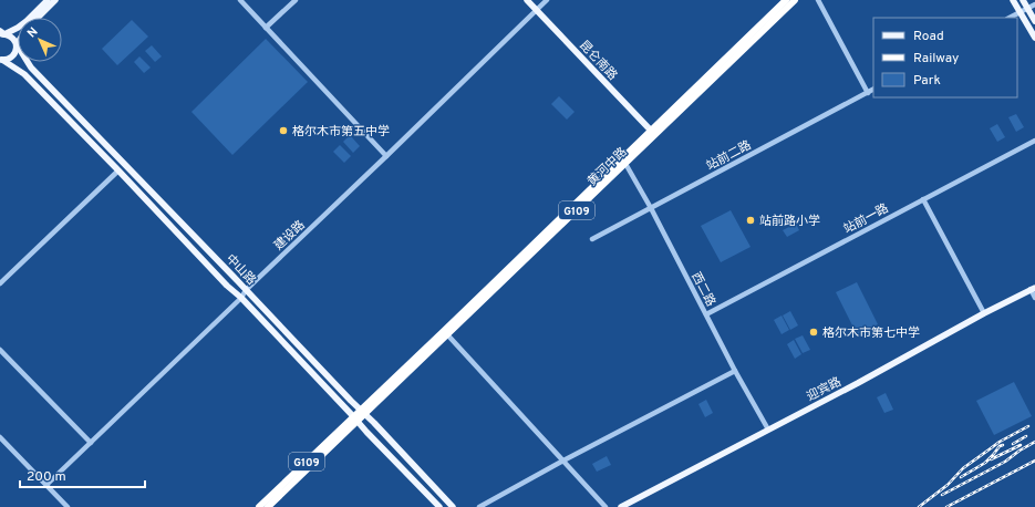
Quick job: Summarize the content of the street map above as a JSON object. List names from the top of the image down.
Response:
{
  "streets": {
    "highway": ["黄河中路", "G109"],
    "main road": ["昆仑南路", "中山路", "迎宾路"],
    "street": [
      "站前二路",
      "站前一路",
      "建设路",
      "西二路"
    ]
  },
  "crossings": [
    ["昆仑南路", "黄河中路"],
    ["昆仑南路", "建设路"],
    ["站前二路", "西二路"],
    ["黄河中路", "G109"],
    ["黄河中路", "中山路"],
    ["黄河中路", "西二路"],
    ["G109", "中山路"],
    ["站前一路", "西二路"],
    ["建设路", "中山路"],
    ["西二路", "迎宾路"]
  ],
  "places": ["格尔木市第五中学", "站前路小学", "格尔木市第七中学"],
  "legend": ["Road", "Railway", "Park"],
  "scale_bar": "200 m",
  "north": "top left"
}
